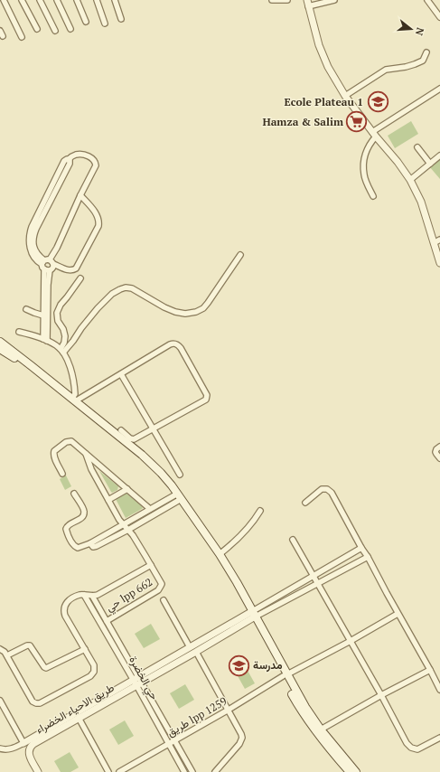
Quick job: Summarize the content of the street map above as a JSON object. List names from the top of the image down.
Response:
{
  "streets": {
    "street": [
      "حي lpp 662",
      "حي الخضرة",
      "طريق الاحياء الخضراء",
      "طريق lpp 1259"
    ]
  },
  "crossings": [
    ["حي الخضرة", "طريق الاحياء الخضراء"],
    ["حي الخضرة", "طريق lpp 1259"]
  ],
  "places": {
    "school or university": ["Ecole Plateau 1", "مدرسة"],
    "supermarket": ["Hamza & Salim"]
  },
  "north": "right"
}
